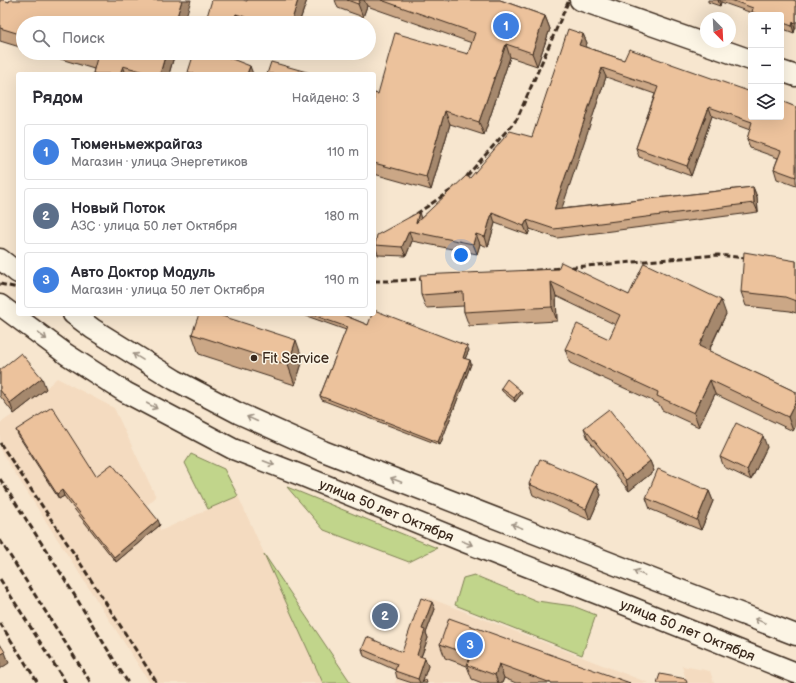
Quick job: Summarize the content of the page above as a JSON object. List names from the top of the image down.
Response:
{
  "streets": {
    "main road": ["улица 50 лет Октября"]
  },
  "places": ["Fit Service"],
  "north": "bottom right",
  "page": {
    "pins": ["1", "2", "3"],
    "map_buttons": ["+", "−"],
    "search": "Поиск",
    "heading": ["Рядом", "Найдено: 3"],
    "list": [
      {
        "mark": "1",
        "name": "Тюменьмежрайгаз",
        "note": "Магазин · улица Энергетиков",
        "value": "110 m"
      },
      {
        "mark": "2",
        "name": "Новый Поток",
        "note": "АЗС · улица 50 лет Октября",
        "value": "180 m"
      },
      {
        "mark": "3",
        "name": "Авто Доктор Модуль",
        "note": "Магазин · улица 50 лет Октября",
        "value": "190 m"
      }
    ]
  }
}
